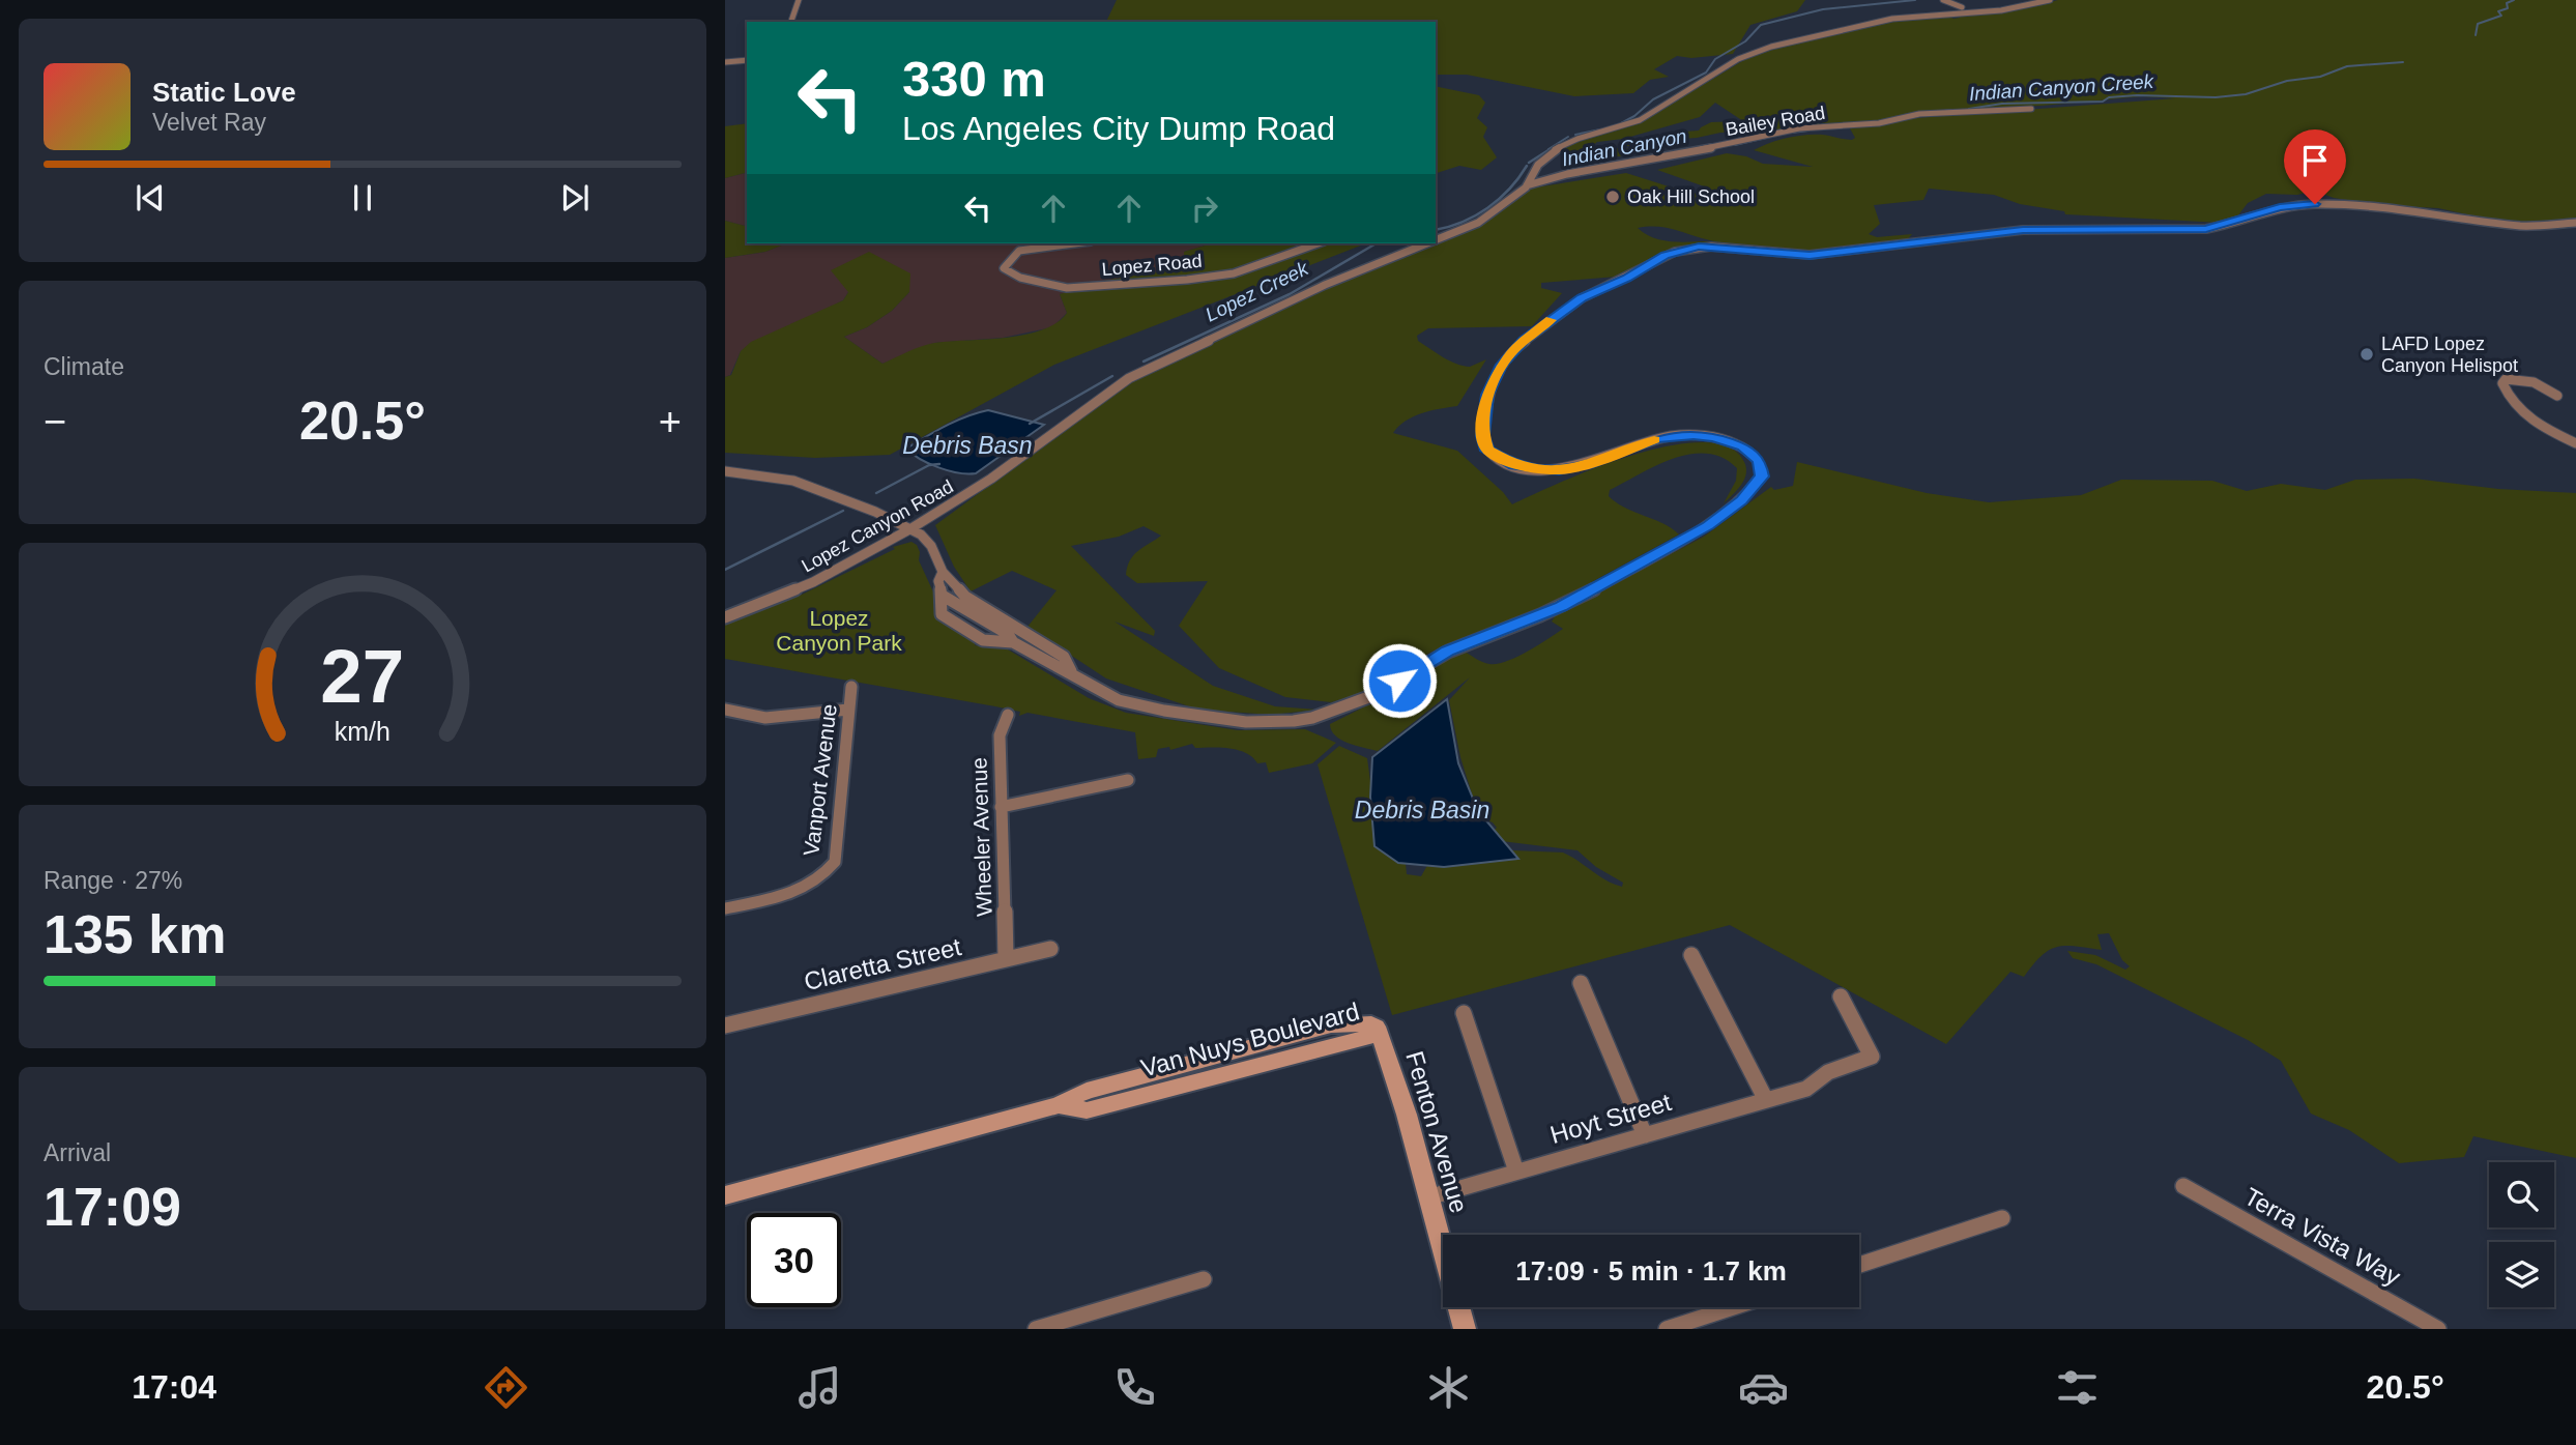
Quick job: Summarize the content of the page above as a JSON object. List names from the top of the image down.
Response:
{
  "streets": {
    "street": [
      "Bailey Road",
      "Lopez Road",
      "Lopez Canyon Road",
      "Vanport Avenue",
      "Wheeler Avenue",
      "Claretta Street",
      "Van Nuys Boulevard",
      "Hoyt Street",
      "Fenton Avenue",
      "Terra Vista Way"
    ]
  },
  "crossings": [
    ["Bailey Road", "Lopez Canyon Road"],
    ["Wheeler Avenue", "Claretta Street"],
    ["Van Nuys Boulevard", "Fenton Avenue"],
    ["Hoyt Street", "Fenton Avenue"]
  ],
  "water": [
    "Indian Canyon Creek",
    "Indian Canyon",
    "Lopez Creek",
    "Debris Basn",
    "Debris Basin"
  ],
  "parks": ["Lopez Canyon Park"],
  "places": ["Oak Hill School", "LAFD Lopez Canyon Helispot"],
  "page": {
    "turn": ["330 m", "Los Angeles City Dump Road"],
    "song": ["Static Love", "Velvet Ray"],
    "tile": [
      "Climate",
      ["Range · 27%", "135 km"],
      ["Arrival", "17:09"]
    ],
    "heat": ["−", "20.5°", "+"],
    "limit": "30",
    "trip": "17:09 · 5 min · 1.7 km",
    "tabs": ["17:04", "20.5°"],
    "gauge": ["27", "km/h"]
  }
}
